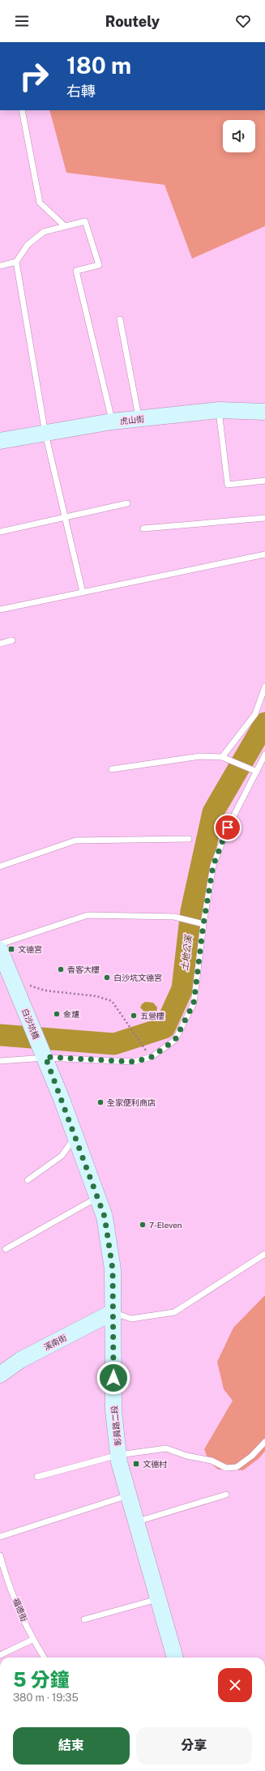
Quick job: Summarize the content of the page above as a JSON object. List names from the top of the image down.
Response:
{
  "streets": {
    "main road": [
      "虎山街",
      "白沙坑橋",
      "溪南街",
      "彰員路二段"
    ],
    "lane": ["福德街"]
  },
  "crossings": [
    ["白沙坑橋", "彰員路二段"],
    ["溪南街", "彰員路二段"]
  ],
  "water": ["土地公溪"],
  "places": {
    "transit": ["文德宮", "文德村"],
    "other": [
      "香客大樓",
      "白沙坑文德宮",
      "金爐",
      "五營樓",
      "全家便利商店",
      "7-Eleven"
    ]
  },
  "page": {
    "header": "Routely",
    "turn": ["180 m", "右轉"],
    "heading": ["5 分鐘", "380 m · 19:35"],
    "buttons": ["結束", "分享"]
  }
}
